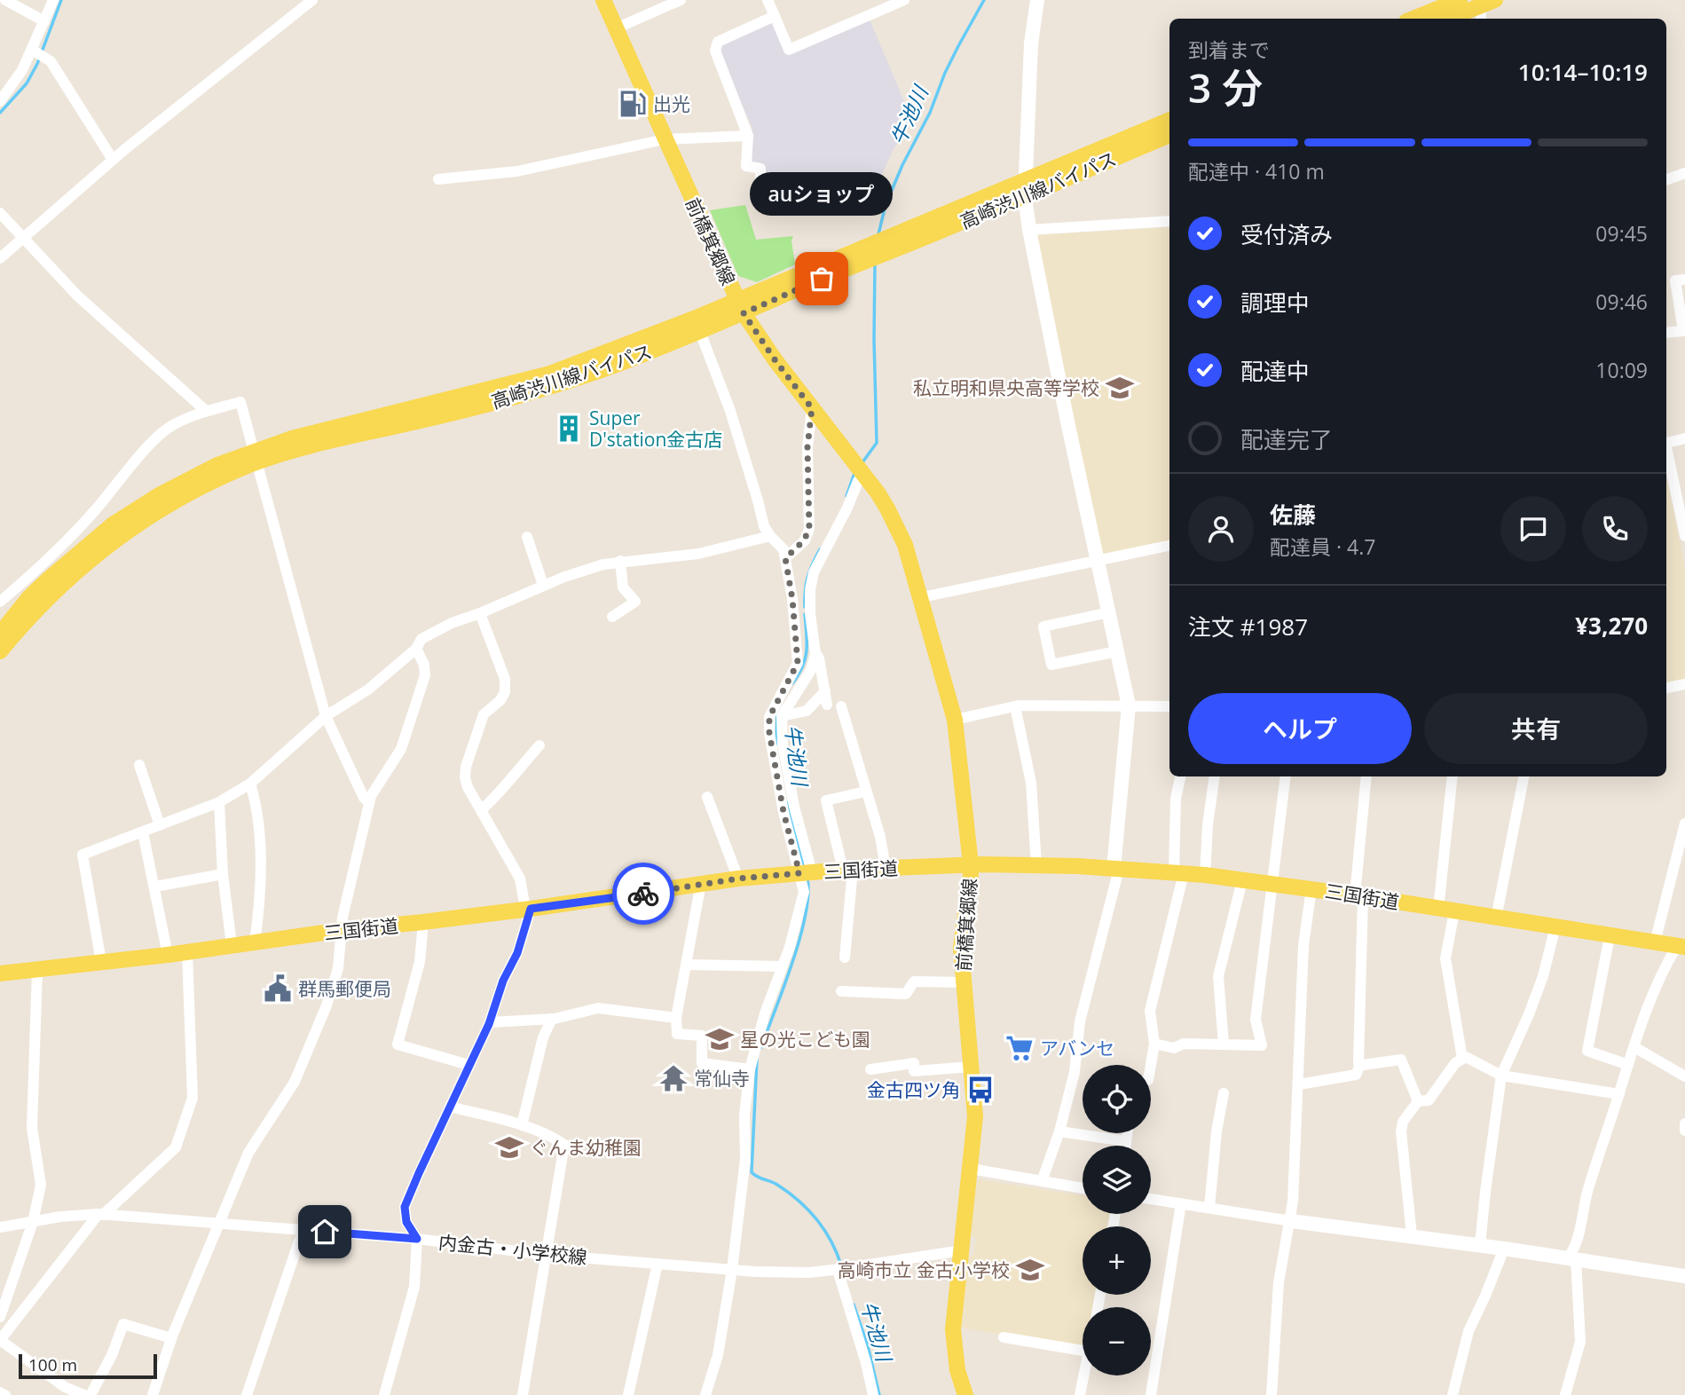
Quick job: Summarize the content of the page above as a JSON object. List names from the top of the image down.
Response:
{
  "streets": {
    "main road": ["高崎渋川線バイパス", "前橋箕郷線", "三国街道"],
    "street": ["内金古・小学校線"]
  },
  "crossings": [
    ["高崎渋川線バイパス", "前橋箕郷線"],
    ["前橋箕郷線", "三国街道"],
    ["前橋箕郷線", "内金古・小学校線"]
  ],
  "water": ["牛池川"],
  "places": {
    "fuel station": ["出光"],
    "other": ["auショップ"],
    "school or university": [
      "私立明和県央高等学校",
      "星の光こども園",
      "ぐんま幼稚園",
      "高崎市立 金古小学校"
    ],
    "building": ["Super D'station金古店"],
    "public building": ["群馬郵便局"],
    "supermarket": ["アバンセ"],
    "temple": ["常仙寺"],
    "bus stop": ["金古四ツ角"]
  },
  "scale_bar": "100 m",
  "page": {
    "heading": ["3 分", "到着まで", "10:14–10:19"],
    "panel": [
      "佐藤",
      "配達員 · 4.7",
      "注文 #1987",
      "¥3,270"
    ],
    "bar": "配達中 · 410 m",
    "bubble": "auショップ",
    "list": [
      ["受付済み", "09:45"],
      ["調理中", "09:46"],
      ["配達中", "10:09"],
      "配達完了"
    ],
    "buttons": ["ヘルプ", "共有"],
    "map_buttons": ["+", "−"],
    "scale": "100 m"
  }
}
